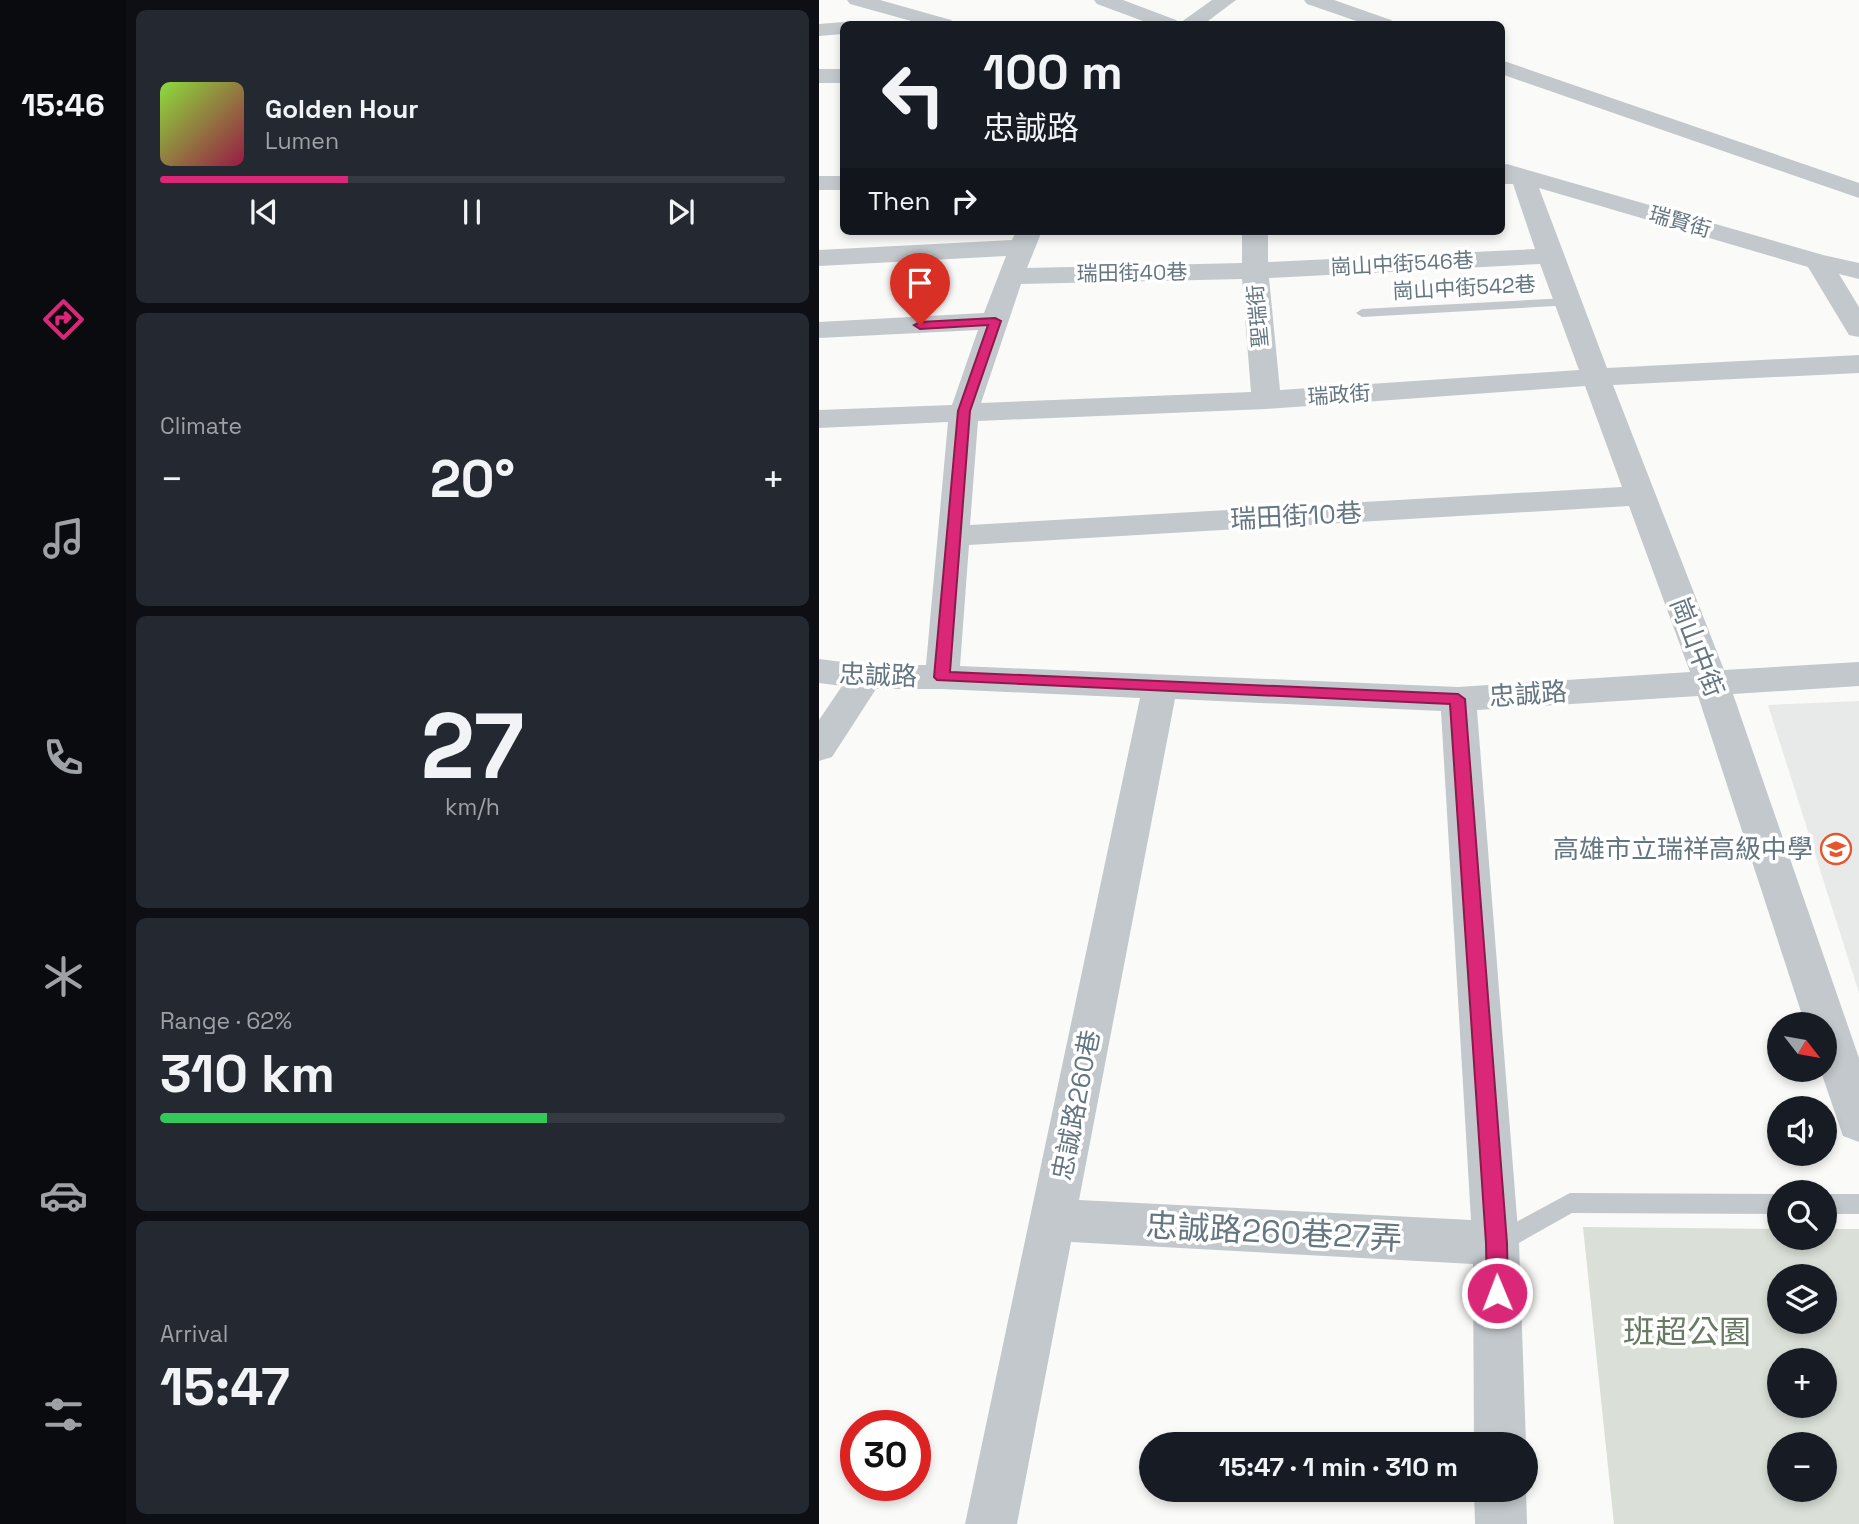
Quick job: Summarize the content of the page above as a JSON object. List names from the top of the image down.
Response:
{
  "streets": {
    "street": [
      "瑞賢街",
      "崗山中街546巷",
      "瑞田街40巷",
      "聖瑞街",
      "瑞政街",
      "瑞田街10巷",
      "崗山中街",
      "忠誠路",
      "忠誠路260巷",
      "忠誠路260巷27弄"
    ],
    "lane": ["崗山中街542巷"]
  },
  "crossings": [
    ["瑞賢街", "崗山中街"],
    ["崗山中街546巷", "瑞田街40巷"],
    ["崗山中街546巷", "聖瑞街"],
    ["崗山中街546巷", "崗山中街"],
    ["瑞田街40巷", "聖瑞街"],
    ["崗山中街542巷", "崗山中街"],
    ["聖瑞街", "瑞政街"],
    ["瑞政街", "崗山中街"],
    ["瑞田街10巷", "崗山中街"],
    ["崗山中街", "忠誠路"],
    ["忠誠路", "忠誠路260巷"],
    ["忠誠路260巷", "忠誠路260巷27弄"]
  ],
  "parks": ["班超公園"],
  "places": {
    "school or university": ["高雄市立瑞祥高級中學"]
  },
  "north": "bottom right",
  "page": {
    "tabs": "15:46",
    "turn": ["100 m", "忠誠路"],
    "song": ["Golden Hour", "Lumen"],
    "then": "Then",
    "tile": [
      "Climate",
      ["27", "km/h"],
      ["Range · 62%", "310 km"],
      ["Arrival", "15:47"]
    ],
    "heat": ["−", "20°", "+"],
    "map_buttons": ["+", "−"],
    "limit": "30",
    "trip": "15:47 · 1 min · 310 m"
  }
}
